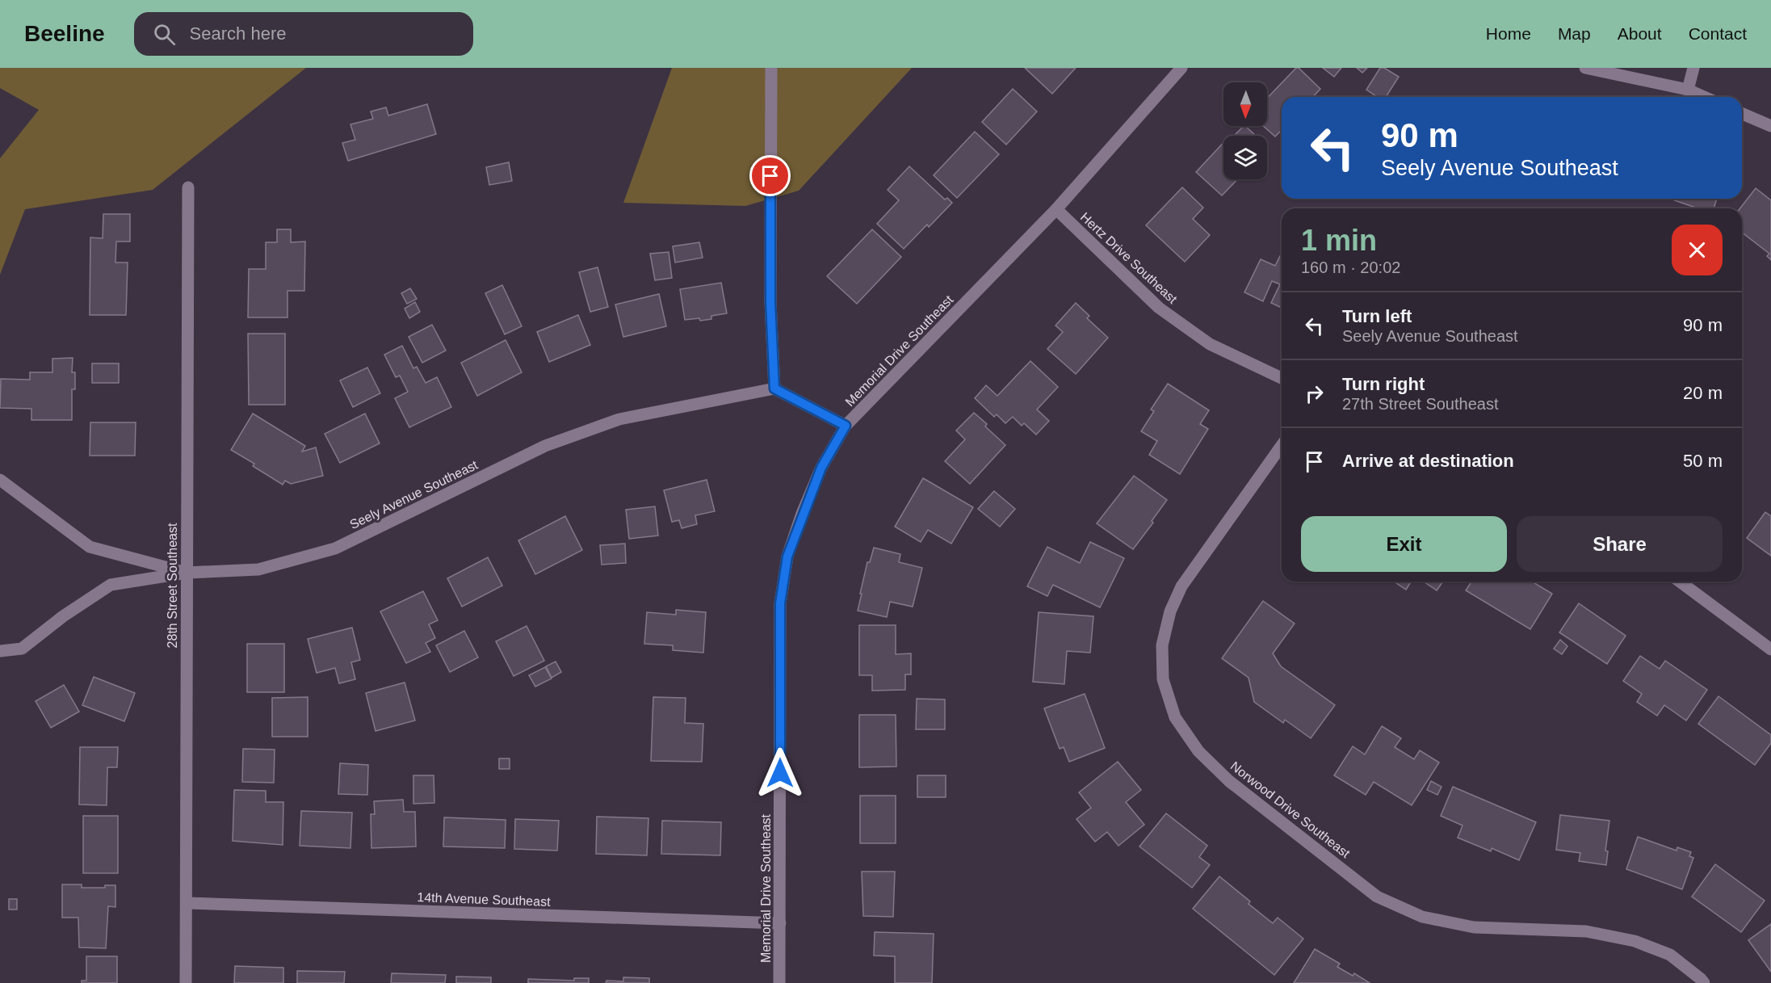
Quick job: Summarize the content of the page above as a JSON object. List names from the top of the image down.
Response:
{
  "streets": {
    "street": [
      "Hertz Drive Southeast",
      "Memorial Drive Southeast",
      "Seely Avenue Southeast",
      "28th Street Southeast",
      "Norwood Drive Southeast",
      "14th Avenue Southeast"
    ]
  },
  "crossings": [
    ["Hertz Drive Southeast", "Memorial Drive Southeast"],
    ["Memorial Drive Southeast", "14th Avenue Southeast"],
    ["Seely Avenue Southeast", "28th Street Southeast"],
    ["28th Street Southeast", "14th Avenue Southeast"]
  ],
  "north": "bottom",
  "page": {
    "header": "Beeline",
    "search": "Search here",
    "nav": [
      "Home",
      "Map",
      "About",
      "Contact"
    ],
    "turn": ["90 m", "Seely Avenue Southeast"],
    "heading": ["1 min", "160 m · 20:02"],
    "list": [
      {
        "name": "Turn left",
        "note": "Seely Avenue Southeast",
        "value": "90 m"
      },
      {
        "name": "Turn right",
        "note": "27th Street Southeast",
        "value": "20 m"
      },
      {
        "name": "Arrive at destination",
        "value": "50 m"
      }
    ],
    "buttons": ["Exit", "Share"]
  }
}
